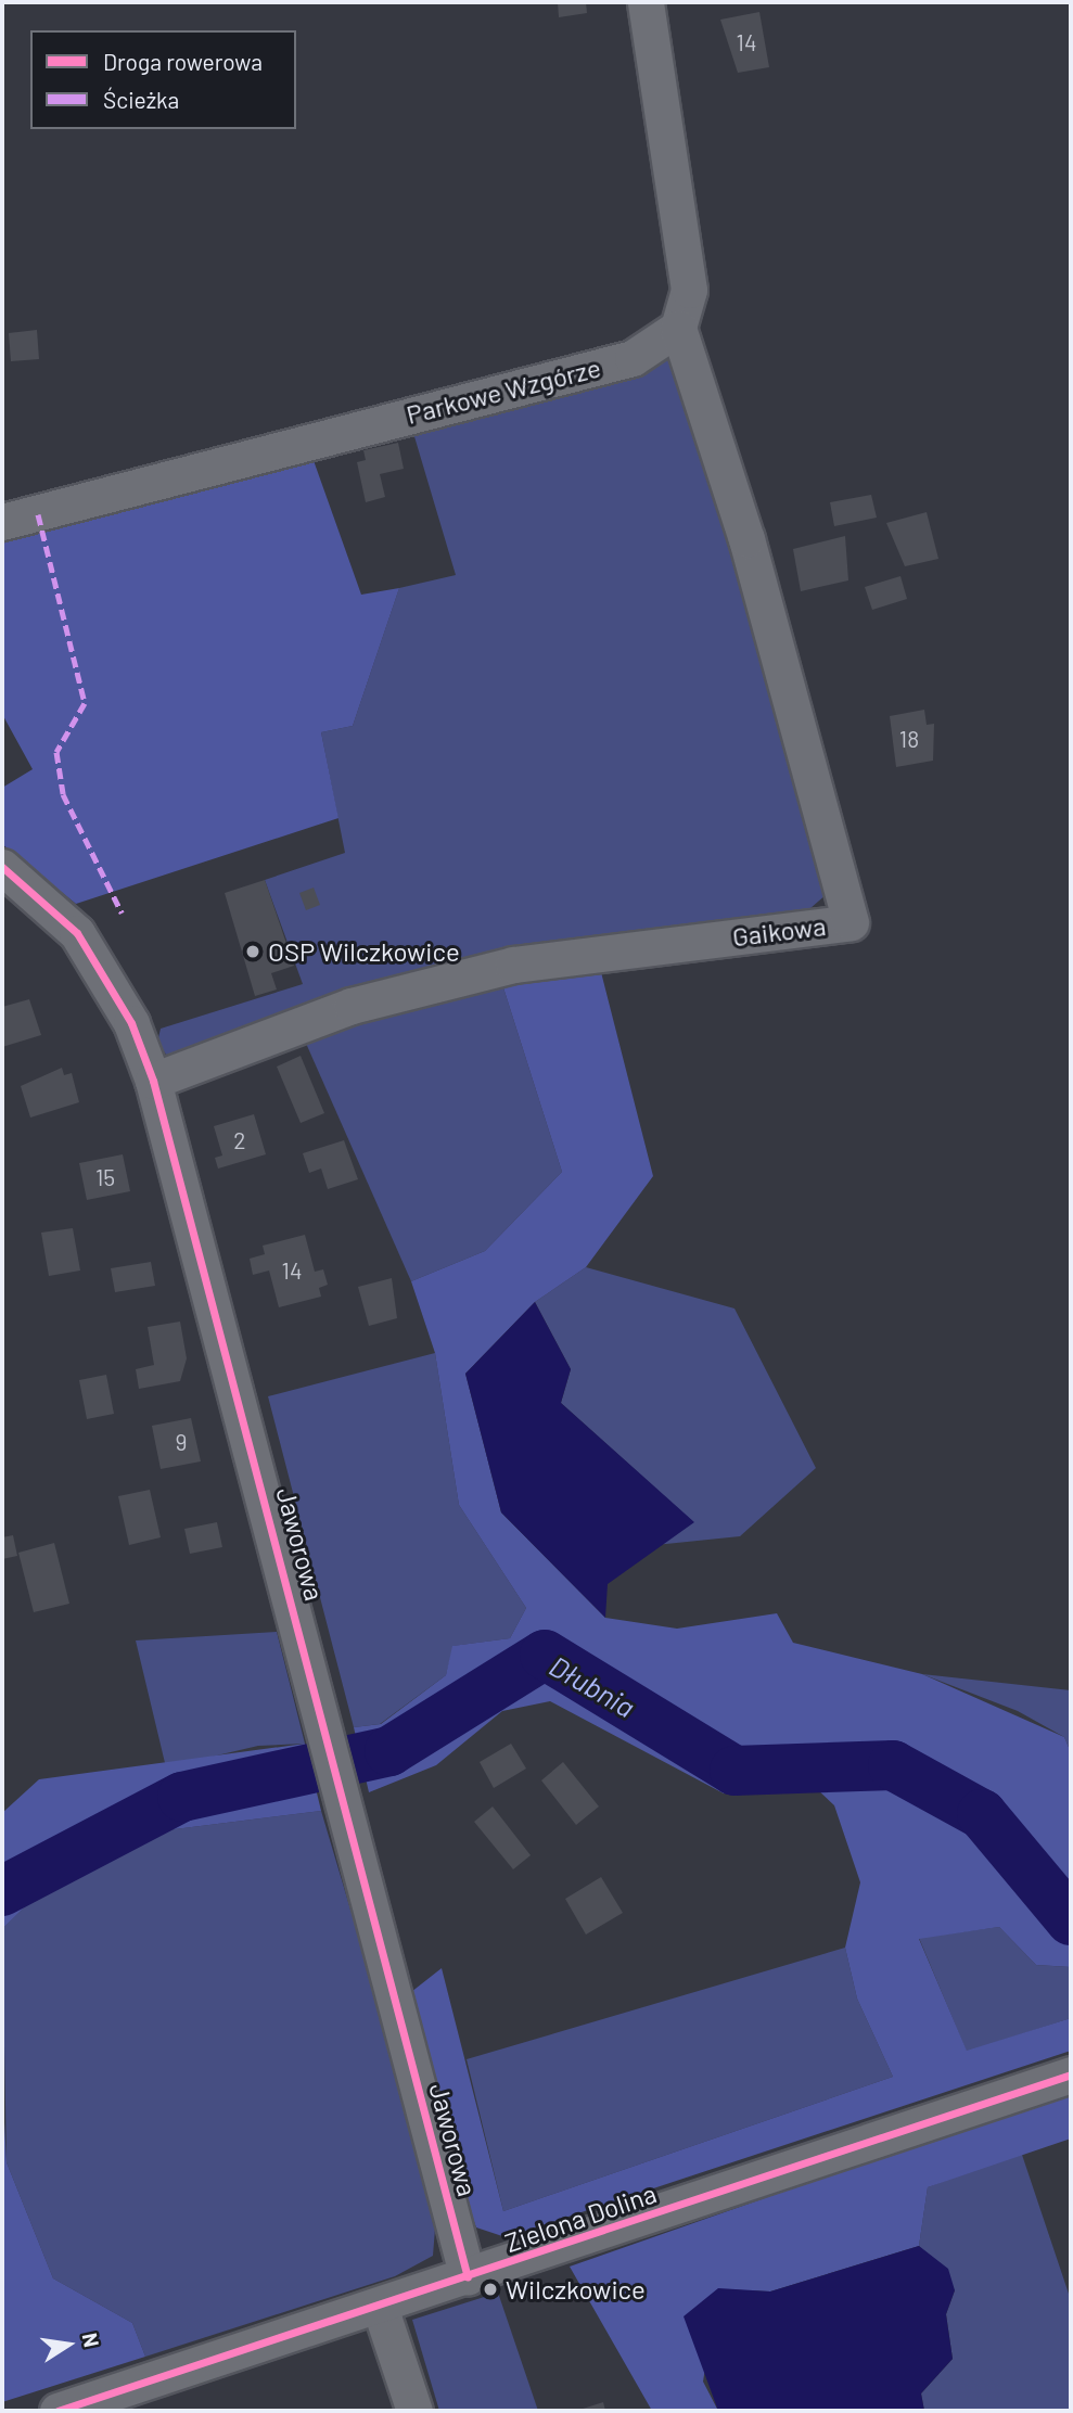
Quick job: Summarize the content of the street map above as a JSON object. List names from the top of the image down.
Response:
{
  "streets": {
    "street": [
      "Parkowe Wzgórze",
      "Gaikowa",
      "Jaworowa",
      "Zielona Dolina"
    ]
  },
  "crossings": [
    ["Parkowe Wzgórze", "Gaikowa"],
    ["Gaikowa", "Jaworowa"],
    ["Jaworowa", "Zielona Dolina"]
  ],
  "water": ["Dłubnia"],
  "places": ["OSP Wilczkowice", "Wilczkowice"],
  "house_numbers": [
    "14",
    "18",
    "2",
    "15",
    "14",
    "9"
  ],
  "legend": ["Droga rowerowa", "Ścieżka"],
  "north": "right"
}
